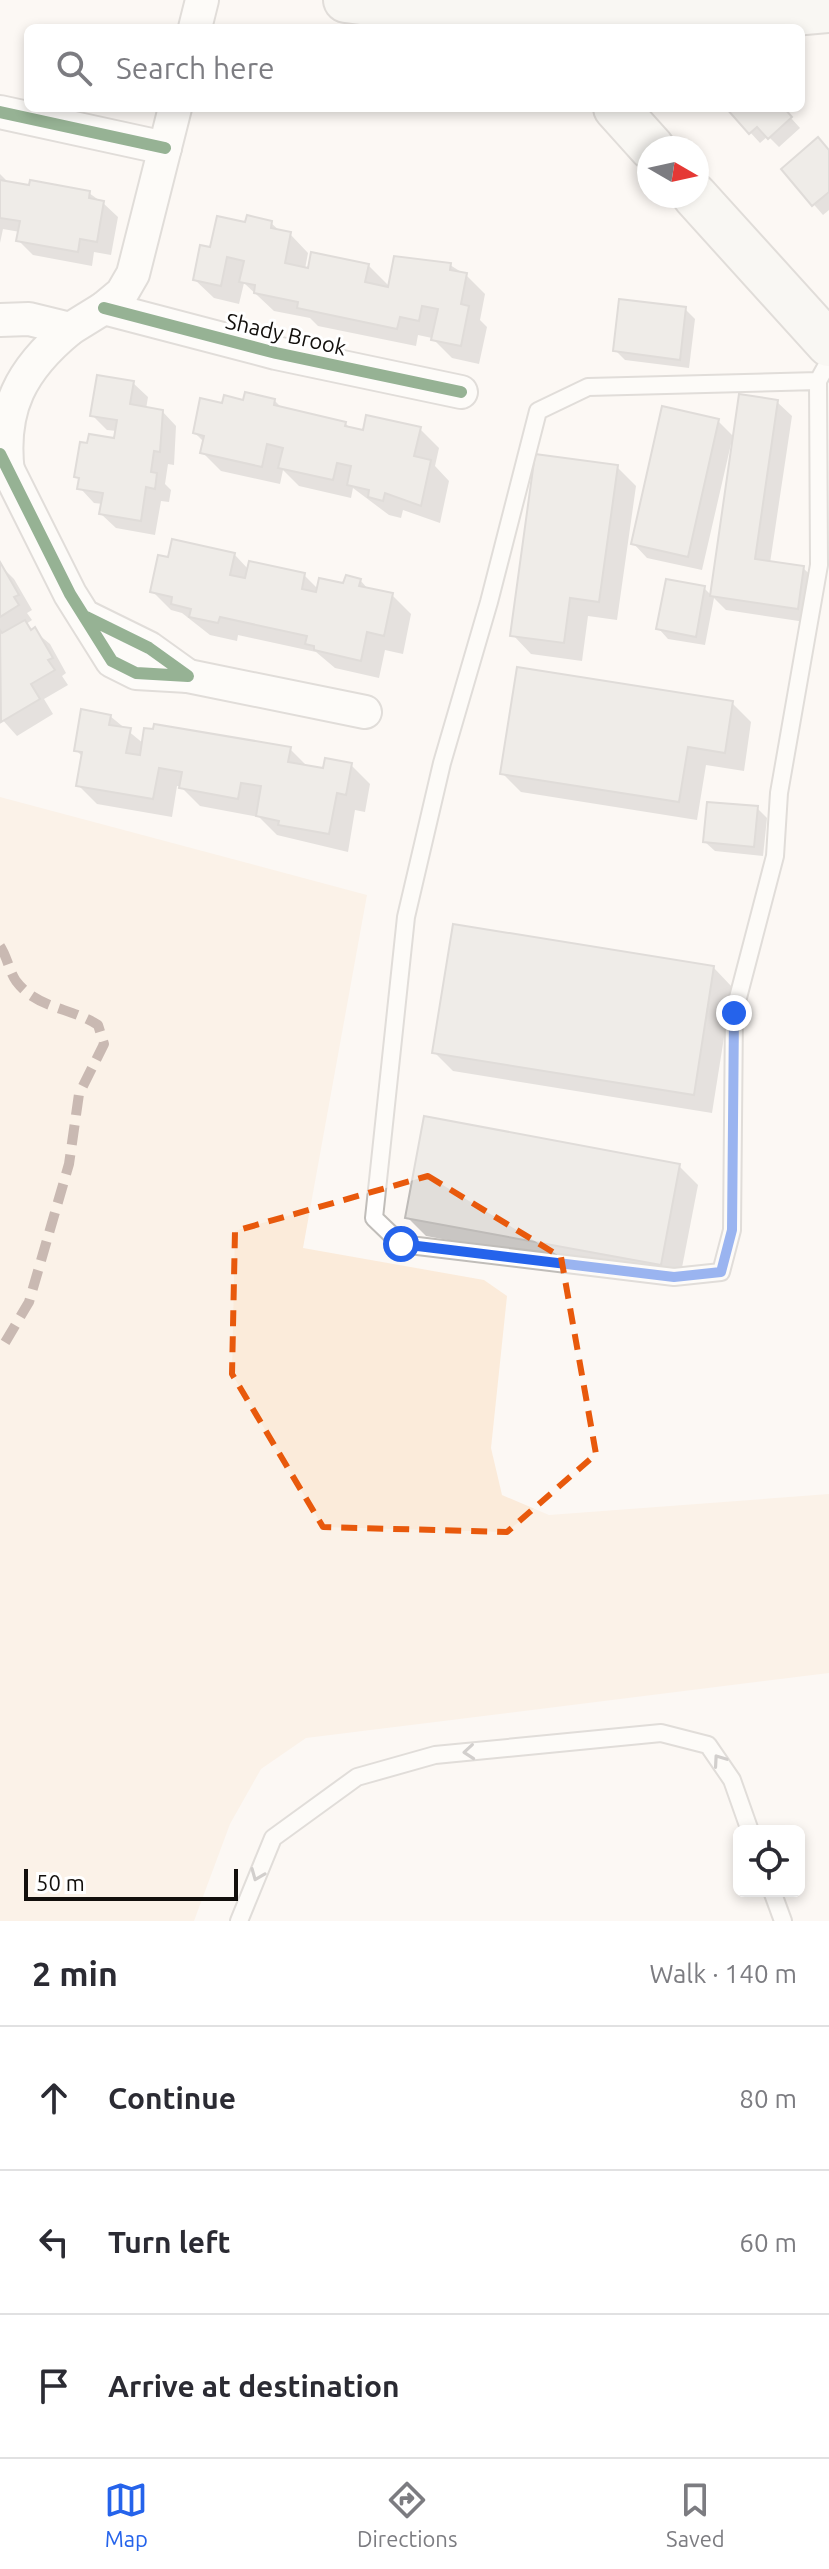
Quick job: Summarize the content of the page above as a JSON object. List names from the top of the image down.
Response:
{
  "streets": {
    "street": ["Shady Brook"]
  },
  "scale_bar": "50 m",
  "north": "right",
  "page": {
    "search": "Search here",
    "scale": "50 m",
    "heading": ["2 min", "Walk · 140 m"],
    "list": [
      ["Continue", "80 m"],
      ["Turn left", "60 m"],
      "Arrive at destination"
    ],
    "nav": ["Map", "Directions", "Saved"]
  }
}
